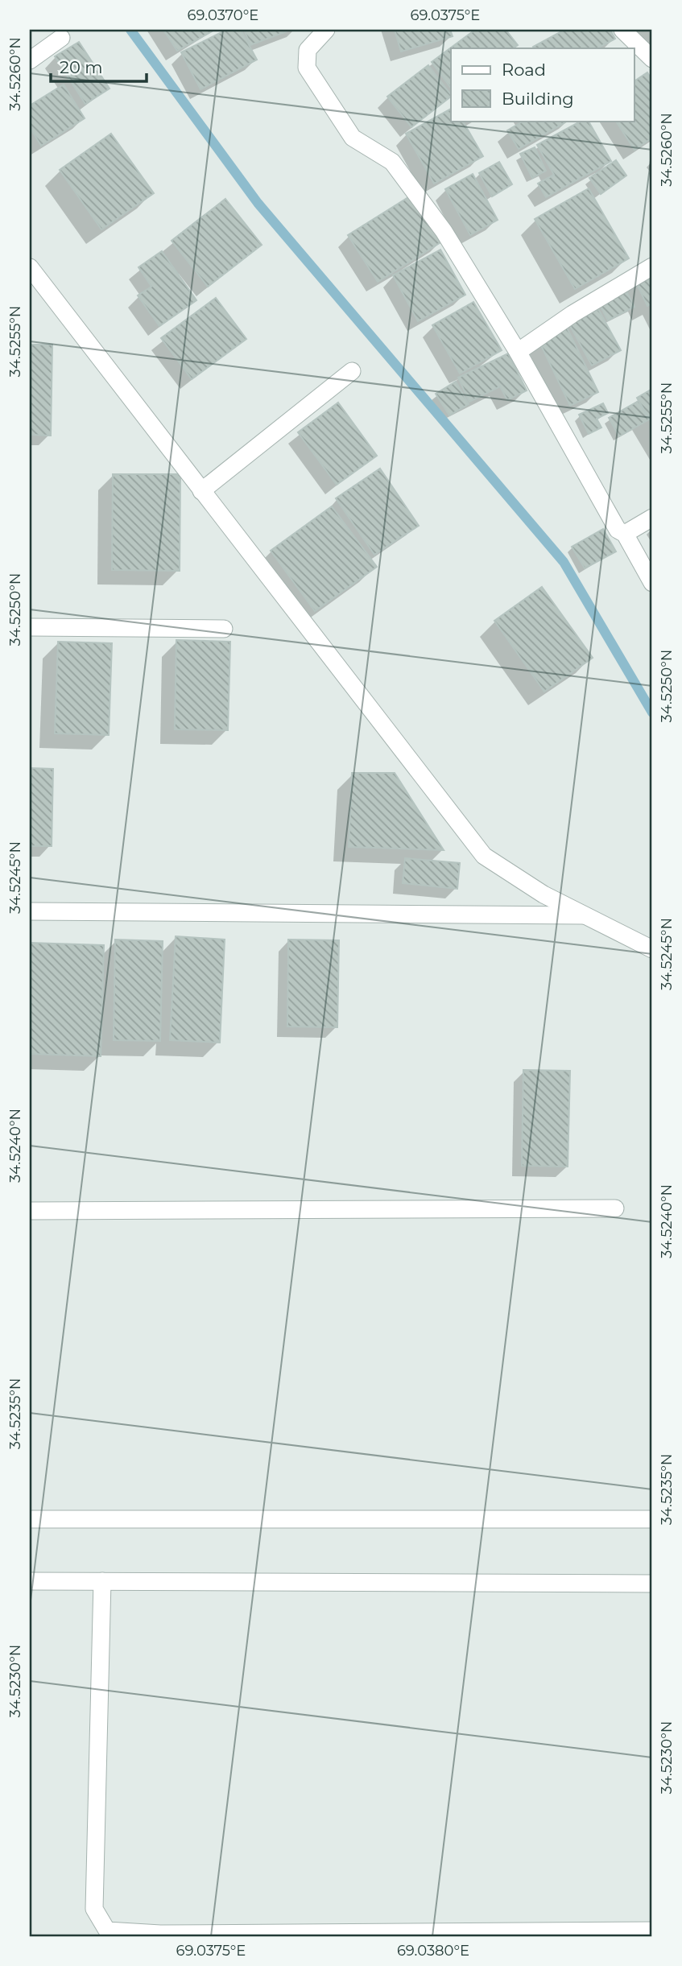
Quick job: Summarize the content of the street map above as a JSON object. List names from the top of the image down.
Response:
{
  "legend": ["Road", "Building"],
  "scale_bar": "20 m",
  "coordinates": [
    "69.0370°E",
    "69.0375°E",
    "34.5260°N",
    "34.5255°N",
    "34.5250°N",
    "34.5245°N",
    "34.5240°N",
    "34.5235°N",
    "34.5230°N",
    "69.0380°E"
  ]
}
